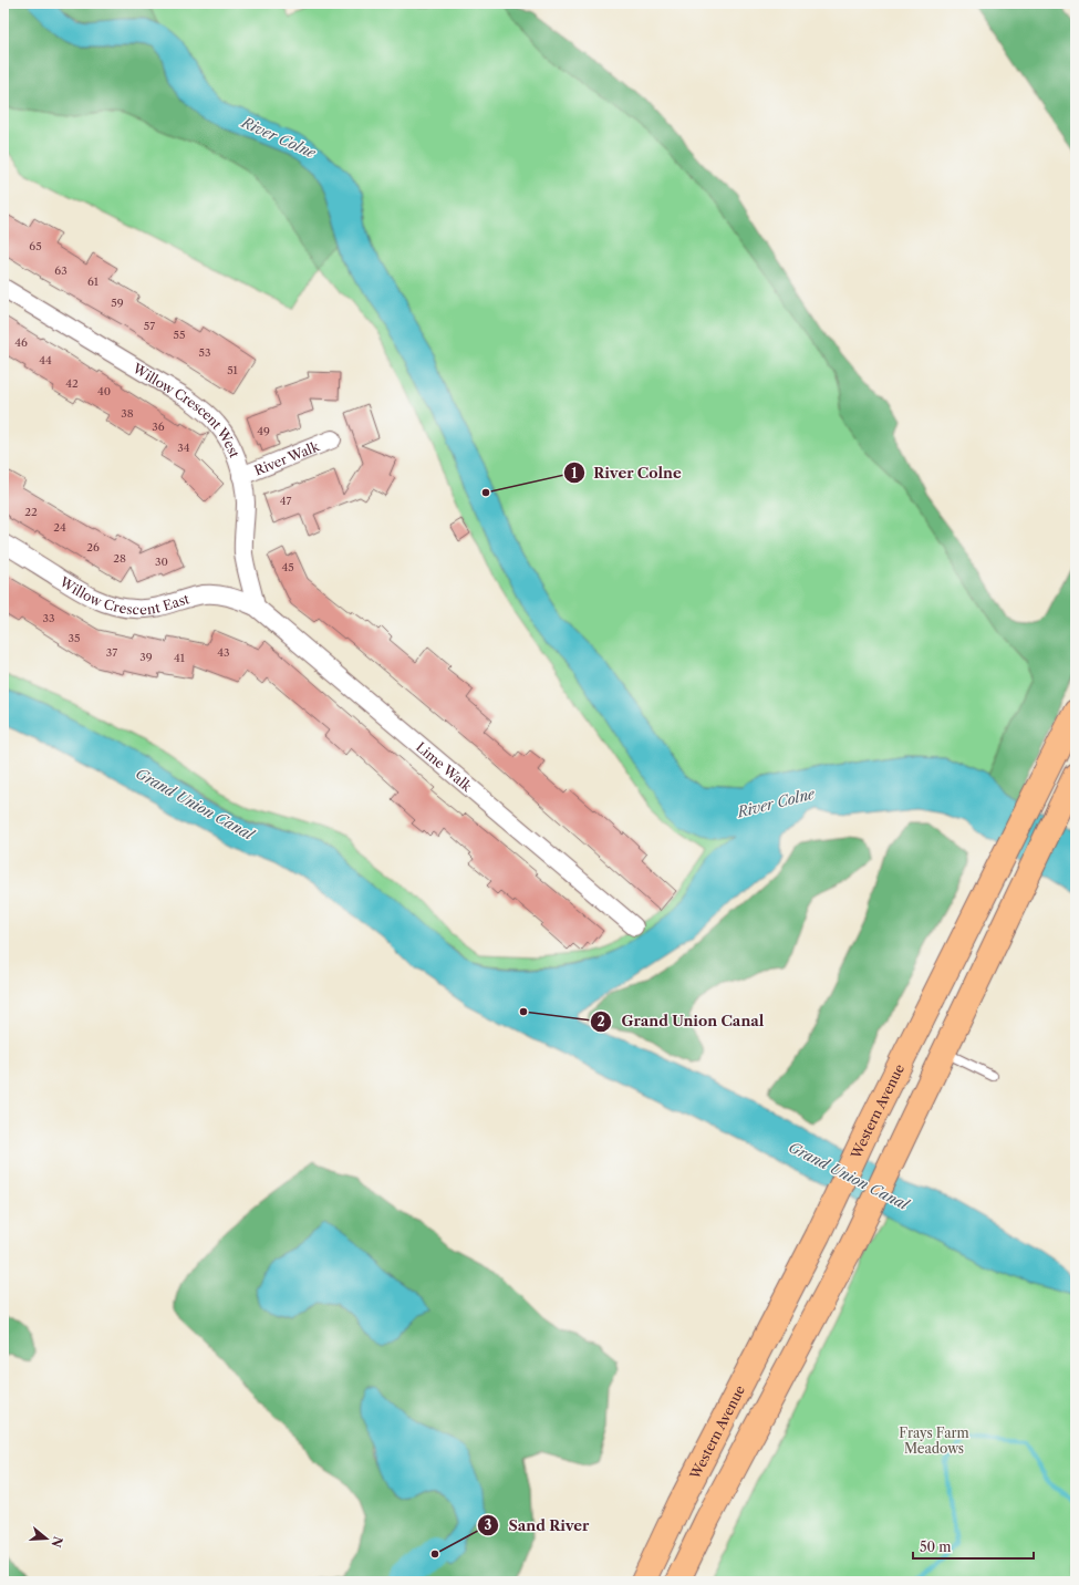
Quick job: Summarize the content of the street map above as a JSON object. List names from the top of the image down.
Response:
{
  "streets": {
    "highway": ["Western Avenue"],
    "street": [
      "Willow Crescent West",
      "River Walk",
      "Willow Crescent East",
      "Lime Walk"
    ]
  },
  "crossings": [
    ["Willow Crescent West", "River Walk"],
    ["Willow Crescent West", "Willow Crescent East"],
    ["Willow Crescent West", "Lime Walk"],
    ["Willow Crescent East", "Lime Walk"]
  ],
  "water": ["River Colne", "Grand Union Canal"],
  "parks": ["Frays Farm Meadows"],
  "places": ["River Colne", "Grand Union Canal", "Sand River"],
  "house_numbers": [
    "65",
    "63",
    "61",
    "59",
    "57",
    "55",
    "46",
    "53",
    "44",
    "51",
    "42",
    "40",
    "38",
    "36",
    "49",
    "34",
    "47",
    "22",
    "24",
    "26",
    "28",
    "30",
    "45",
    "33",
    "35",
    "37",
    "43",
    "39",
    "41"
  ],
  "scale_bar": "50 m",
  "north": "right"
}
